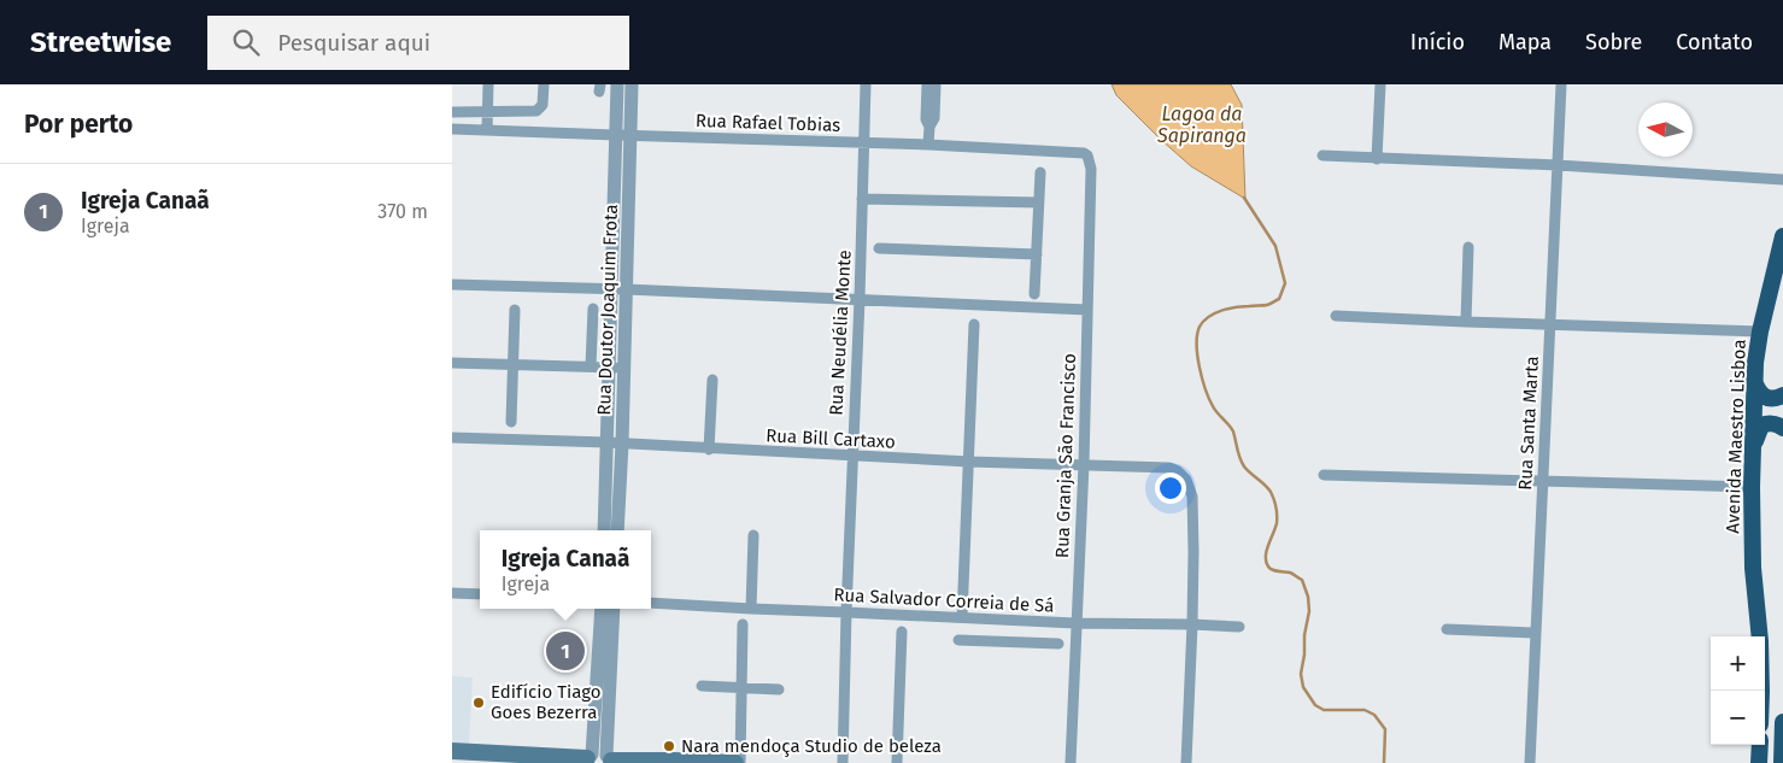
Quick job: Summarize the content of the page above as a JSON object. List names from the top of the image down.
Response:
{
  "streets": {
    "highway": ["Avenida Maestro Lisboa"],
    "street": [
      "Rua Rafael Tobias",
      "Rua Doutor Joaquim Frota",
      "Rua Neudélia Monte",
      "Rua Santa Marta",
      "Rua Bill Cartaxo",
      "Rua Granja São Francisco",
      "Rua Salvador Correia de Sá"
    ]
  },
  "crossings": [
    ["Rua Rafael Tobias", "Rua Doutor Joaquim Frota"],
    ["Rua Rafael Tobias", "Rua Neudélia Monte"],
    ["Rua Rafael Tobias", "Rua Granja São Francisco"],
    ["Rua Doutor Joaquim Frota", "Rua Bill Cartaxo"],
    ["Rua Neudélia Monte", "Rua Bill Cartaxo"],
    ["Rua Neudélia Monte", "Rua Salvador Correia de Sá"],
    ["Rua Bill Cartaxo", "Rua Granja São Francisco"],
    ["Rua Bill Cartaxo", "Rua Salvador Correia de Sá"],
    ["Rua Granja São Francisco", "Rua Salvador Correia de Sá"]
  ],
  "water": ["Lagoa da Sapiranga"],
  "places": ["Edifício Tiago Goes Bezerra", "Nara mendoça Studio de beleza"],
  "north": "left",
  "page": {
    "header": "Streetwise",
    "search": "Pesquisar aqui",
    "nav": [
      "Início",
      "Mapa",
      "Sobre",
      "Contato"
    ],
    "heading": "Por perto",
    "list": [
      {
        "mark": "1",
        "name": "Igreja Canaã",
        "note": "Igreja",
        "value": "370 m"
      }
    ],
    "popup": ["Igreja Canaã", "Igreja"],
    "pins": "1",
    "map_buttons": ["+", "−"]
  }
}
